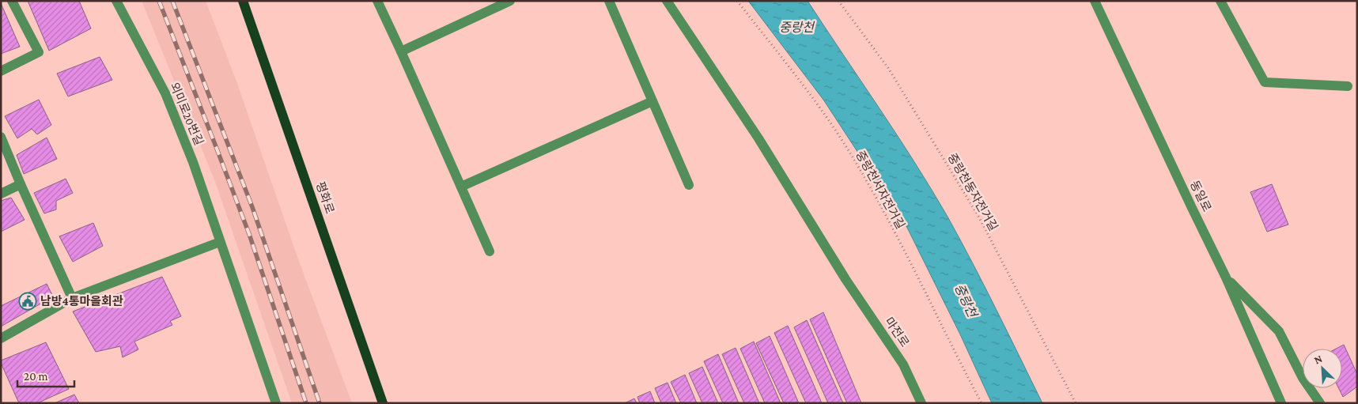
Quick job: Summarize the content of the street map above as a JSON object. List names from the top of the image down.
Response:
{
  "streets": {
    "main road": ["평화로"],
    "street": ["외미로20번길", "동일로", "마전로"],
    "path": ["중랑천서자전거길", "중랑천동자전거길"]
  },
  "water": ["중랑천"],
  "places": {
    "public building": ["남방4통마을회관"]
  },
  "scale_bar": "20 m",
  "north": "top left"
}
